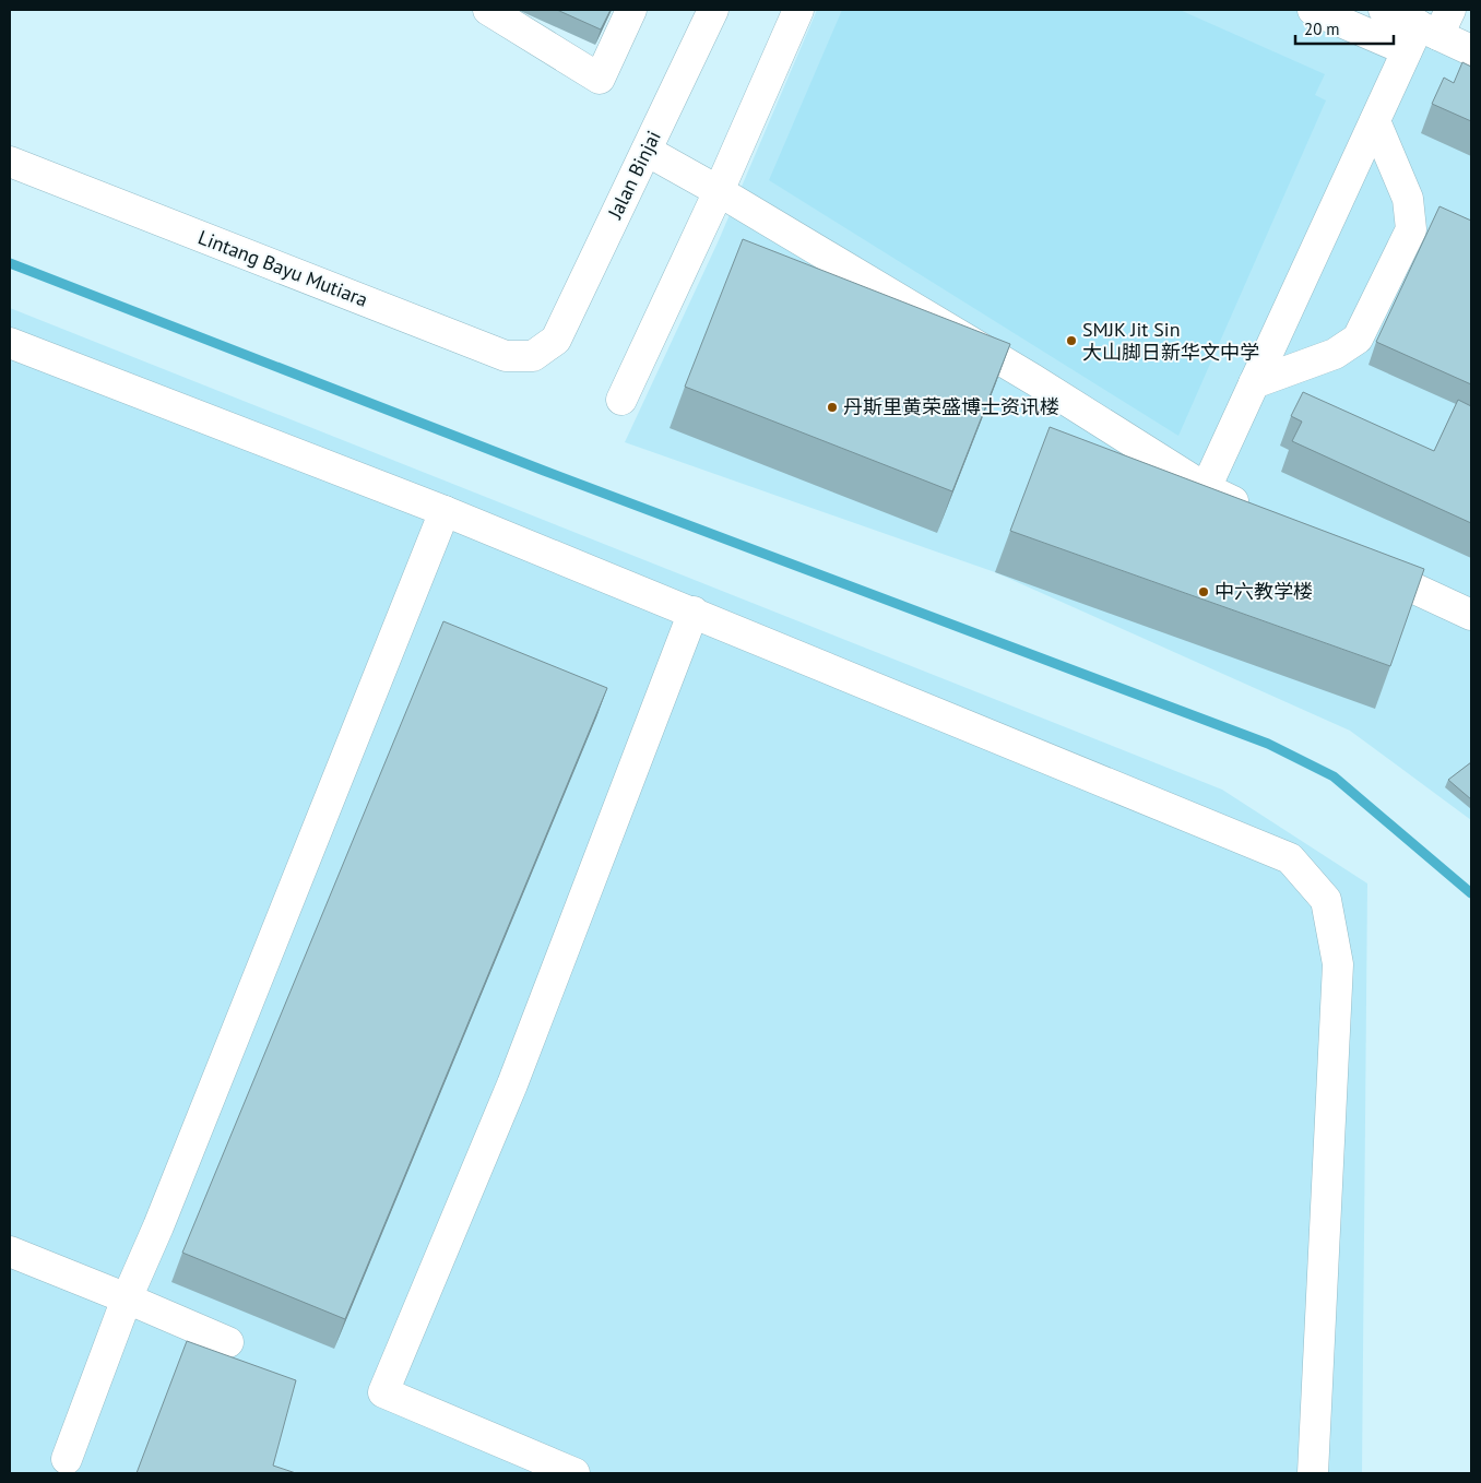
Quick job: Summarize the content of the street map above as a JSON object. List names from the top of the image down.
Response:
{
  "streets": {
    "street": ["Jalan Binjai", "Lintang Bayu Mutiara"]
  },
  "crossings": [
    ["Jalan Binjai", "Lintang Bayu Mutiara"]
  ],
  "places": ["SMJK Jit Sin 大山脚日新华文中学", "丹斯里黄荣盛博士资讯楼", "中六教学楼"],
  "scale_bar": "20 m"
}
